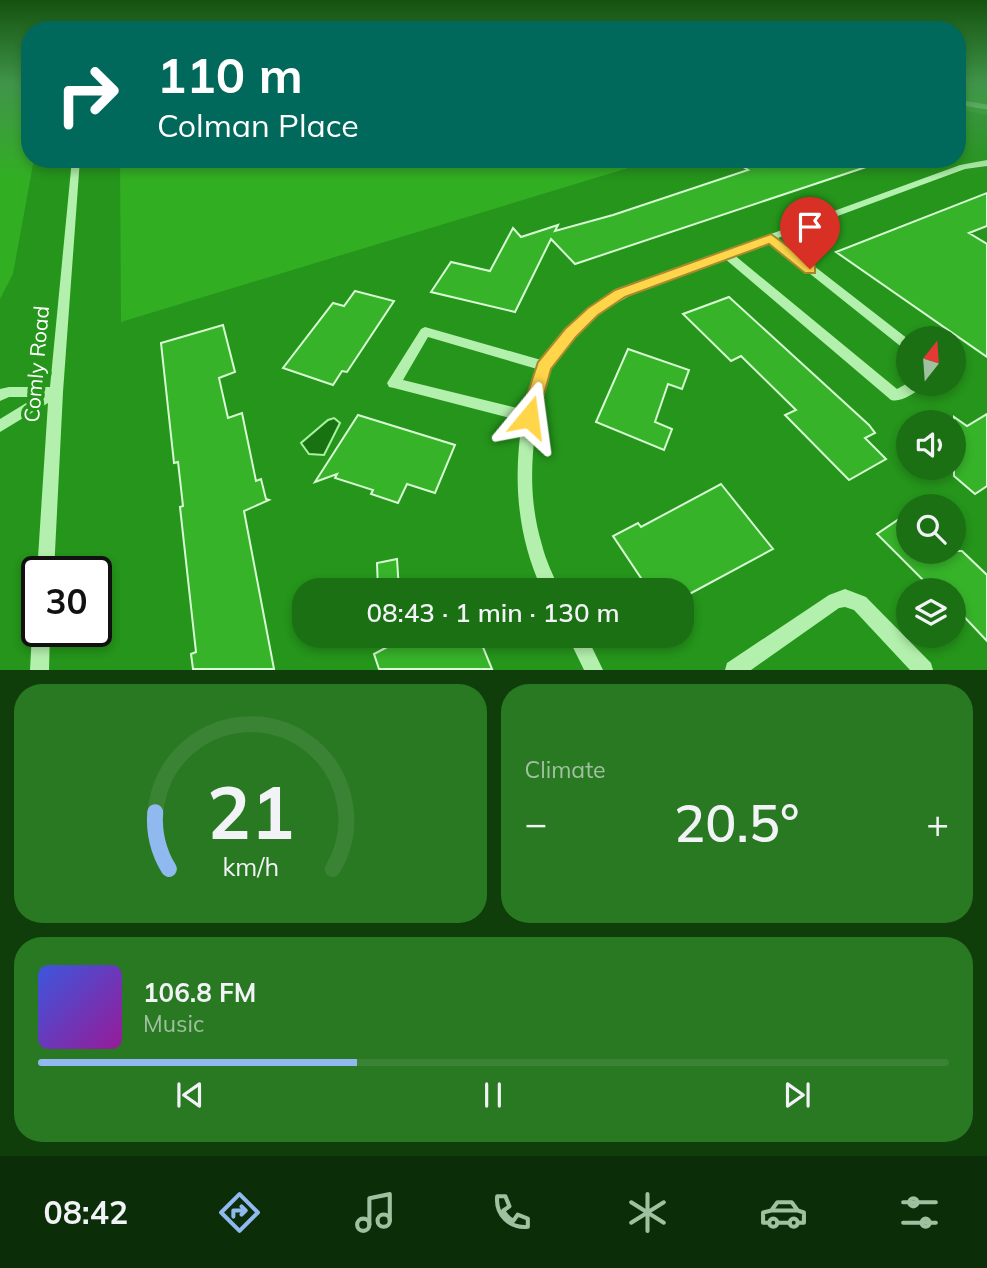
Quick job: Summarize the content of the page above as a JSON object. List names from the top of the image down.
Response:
{
  "streets": {
    "street": ["Comly Road"]
  },
  "north": "top",
  "page": {
    "turn": ["110 m", "Colman Place"],
    "limit": "30",
    "trip": "08:43 · 1 min · 130 m",
    "tile": "Climate",
    "heat": ["−", "20.5°", "+"],
    "song": ["106.8 FM", "Music"],
    "tabs": "08:42",
    "gauge": ["21", "km/h"]
  }
}
